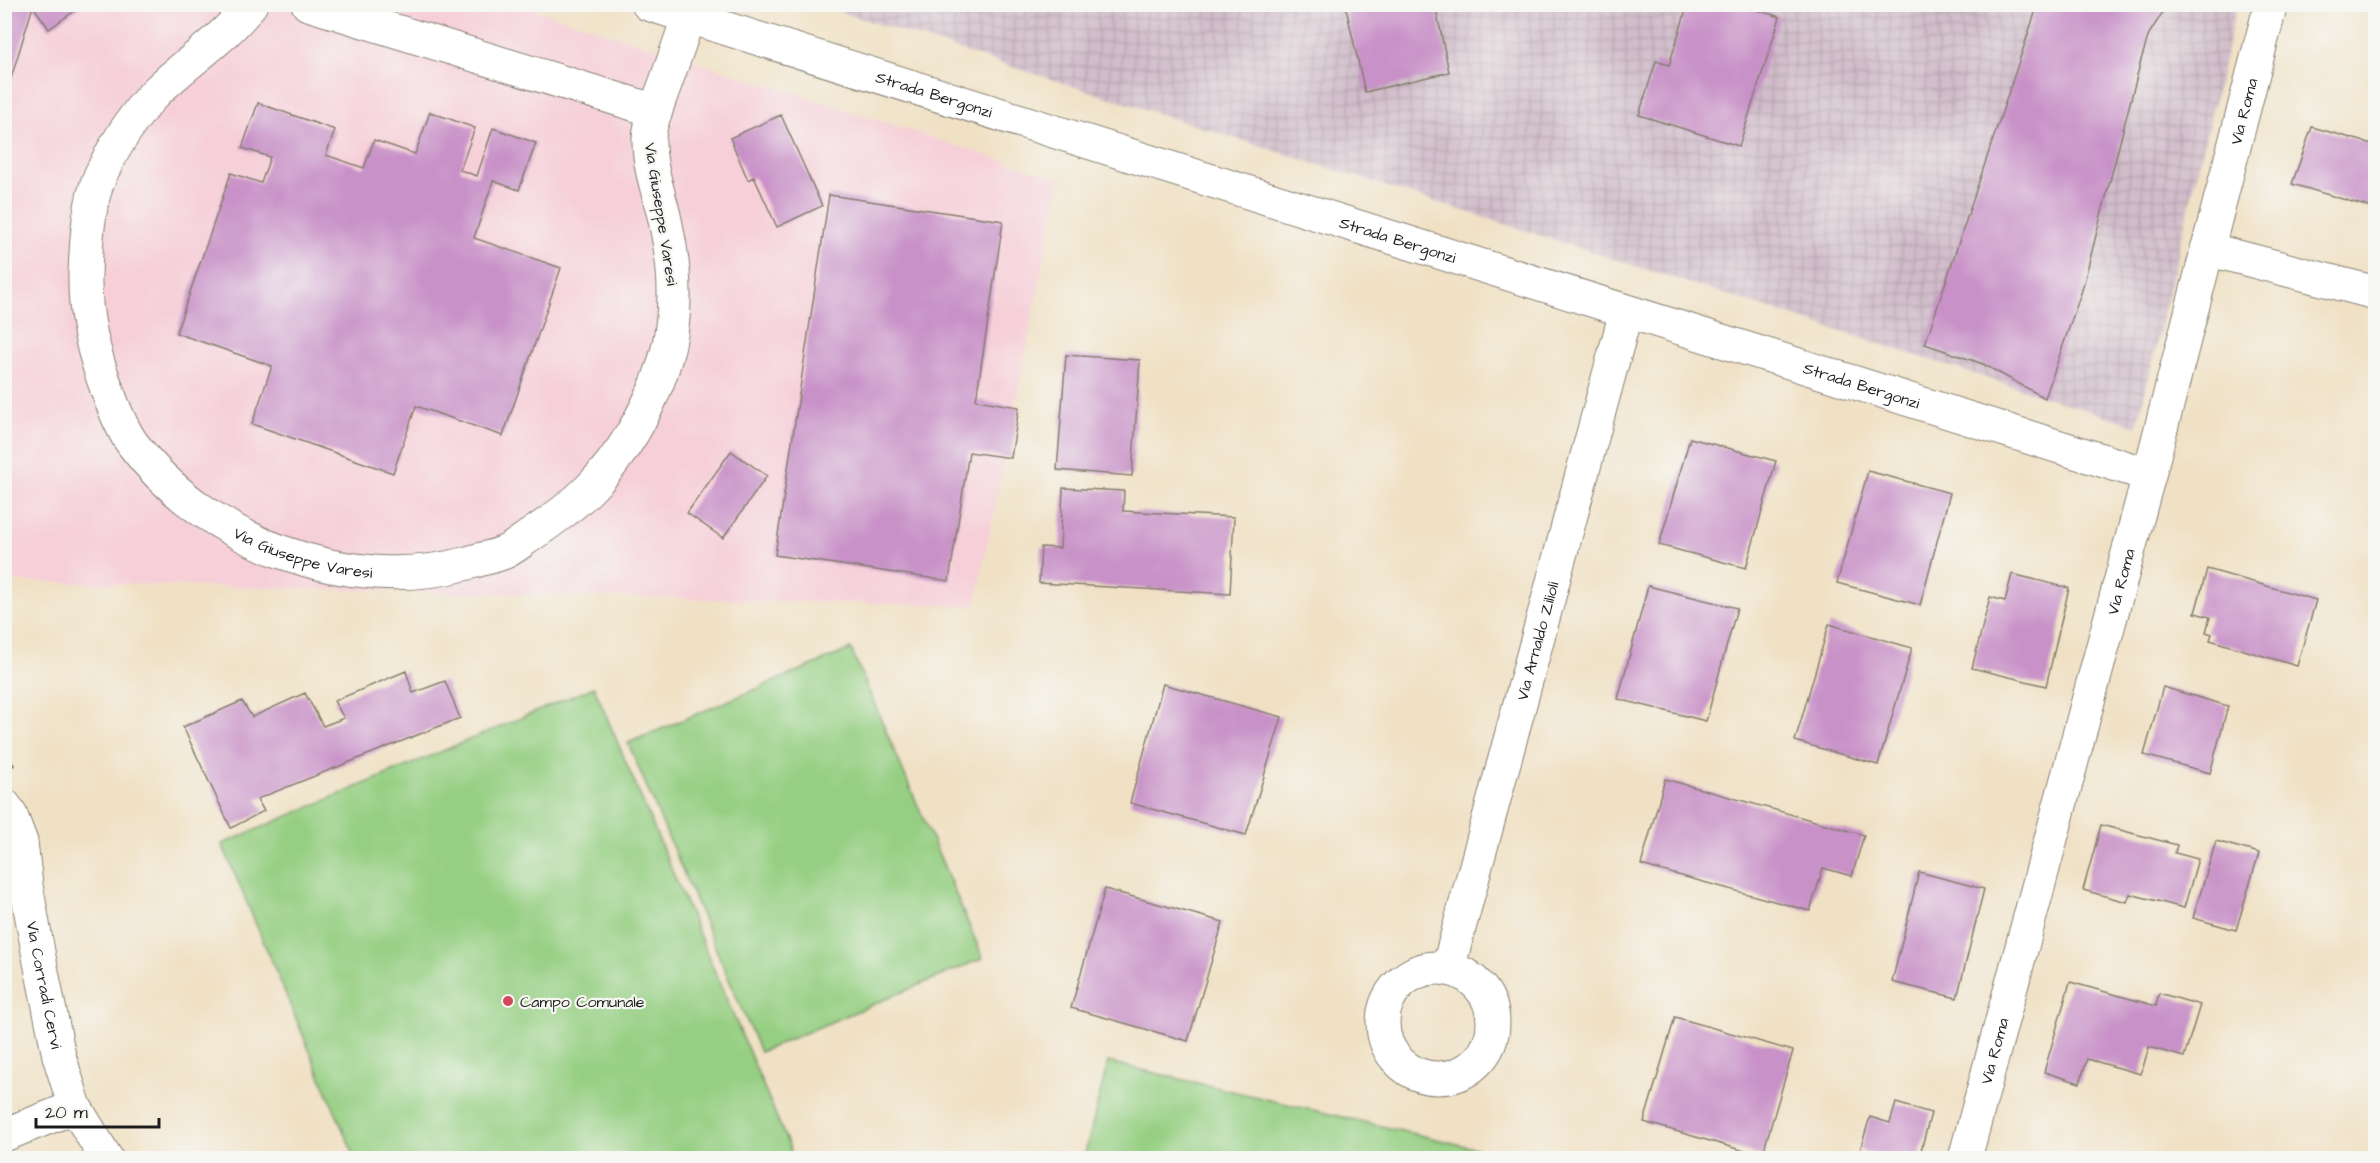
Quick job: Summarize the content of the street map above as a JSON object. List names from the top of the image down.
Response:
{
  "streets": {
    "street": [
      "Strada Bergonzi",
      "Via Roma",
      "Via Giuseppe Varesi",
      "Via Arnaldo Zilioli",
      "Via Corradi Cervi"
    ]
  },
  "crossings": [
    ["Strada Bergonzi", "Via Roma"],
    ["Strada Bergonzi", "Via Giuseppe Varesi"],
    ["Strada Bergonzi", "Via Arnaldo Zilioli"]
  ],
  "places": ["Campo Comunale"],
  "scale_bar": "20 m"
}
